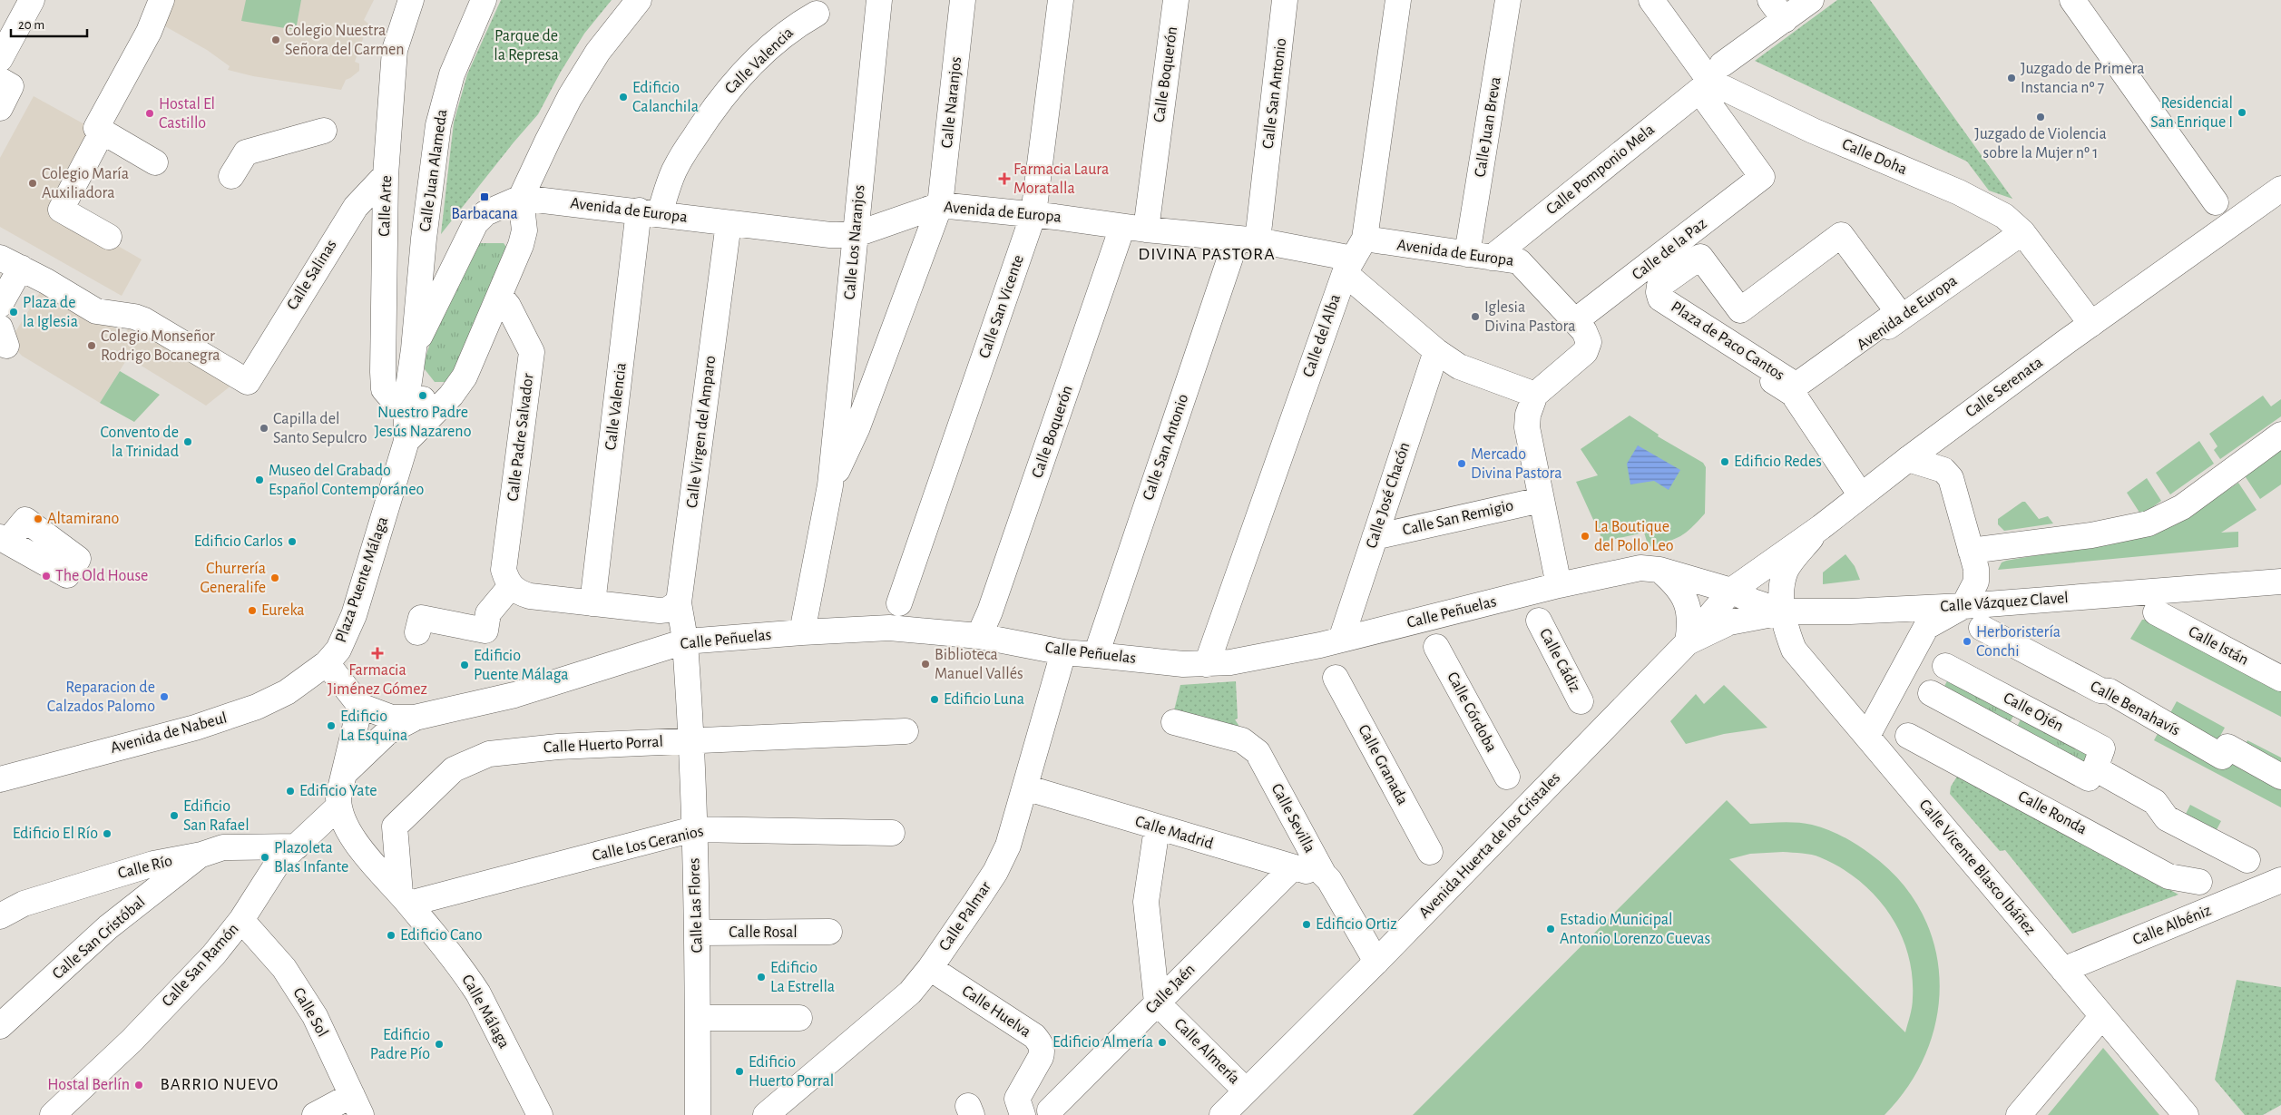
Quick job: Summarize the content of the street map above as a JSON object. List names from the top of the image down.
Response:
{
  "streets": {
    "street": [
      "Calle Valencia",
      "Calle Boquerón",
      "Calle San Antonio",
      "Calle Naranjos",
      "Calle Juan Breva",
      "Calle Doha",
      "Calle Pomponio Mela",
      "Calle Juan Alameda",
      "Calle Arte",
      "Avenida de Europa",
      "Calle Los Naranjos",
      "Calle de la Paz",
      "Calle Salinas",
      "Calle San Vicente",
      "Calle del Alba",
      "Plaza de Paco Cantos",
      "Calle Serenata",
      "Calle Virgen del Amparo",
      "Calle Padre Salvador",
      "Calle José Chacón",
      "Calle San Remigio",
      "Plaza Puente Málaga",
      "Calle Vázquez Clavel",
      "Calle Peñuelas",
      "Calle Istán",
      "Calle Cádiz",
      "Calle Benahavís",
      "Calle Córdoba",
      "Calle Ojén",
      "Avenida de Nabeul",
      "Calle Huerto Porral",
      "Calle Granada",
      "Calle Ronda",
      "Calle Sevilla",
      "Calle Madrid",
      "Calle Los Geranios",
      "Avenida Huerta de los Cristales",
      "Calle Río",
      "Calle Vicente Blasco Ibáñez",
      "Calle Las Flores",
      "Calle Palmar",
      "Calle Albéniz",
      "Calle Rosal",
      "Calle San Cristóbal",
      "Calle San Ramón",
      "Calle Jaén",
      "Calle Málaga",
      "Calle Huelva",
      "Calle Sol",
      "Calle Almería"
    ]
  },
  "crossings": [
    ["Calle Valencia", "Avenida de Europa"],
    ["Calle Boquerón", "Avenida de Europa"],
    ["Calle Boquerón", "Calle Peñuelas"],
    ["Calle San Antonio", "Avenida de Europa"],
    ["Calle San Antonio", "Calle Peñuelas"],
    ["Calle Naranjos", "Avenida de Europa"],
    ["Calle Naranjos", "Calle Los Naranjos"],
    ["Calle Juan Breva", "Avenida de Europa"],
    ["Calle Doha", "Calle Pomponio Mela"],
    ["Calle Doha", "Avenida de Europa"],
    ["Calle Doha", "Calle de la Paz"],
    ["Calle Doha", "Calle Serenata"],
    ["Calle Pomponio Mela", "Avenida de Europa"],
    ["Calle Pomponio Mela", "Calle de la Paz"],
    ["Calle Arte", "Calle Salinas"],
    ["Avenida de Europa", "Calle Los Naranjos"],
    ["Avenida de Europa", "Calle de la Paz"],
    ["Avenida de Europa", "Calle San Vicente"],
    ["Avenida de Europa", "Calle del Alba"],
    ["Avenida de Europa", "Calle Virgen del Amparo"],
    ["Calle Los Naranjos", "Calle Peñuelas"],
    ["Calle del Alba", "Calle Peñuelas"],
    ["Calle Serenata", "Calle Vázquez Clavel"],
    ["Calle Serenata", "Calle Peñuelas"],
    ["Calle Serenata", "Avenida Huerta de los Cristales"],
    ["Calle Serenata", "Calle Vicente Blasco Ibáñez"],
    ["Calle Virgen del Amparo", "Calle Peñuelas"],
    ["Calle Virgen del Amparo", "Calle Las Flores"],
    ["Calle José Chacón", "Calle San Remigio"],
    ["Calle José Chacón", "Calle Peñuelas"],
    ["Plaza Puente Málaga", "Avenida de Nabeul"],
    ["Calle Vázquez Clavel", "Calle Peñuelas"],
    ["Calle Vázquez Clavel", "Avenida Huerta de los Cristales"],
    ["Calle Vázquez Clavel", "Calle Vicente Blasco Ibáñez"],
    ["Calle Peñuelas", "Avenida Huerta de los Cristales"],
    ["Calle Peñuelas", "Calle Las Flores"],
    ["Calle Peñuelas", "Calle Palmar"],
    ["Calle Peñuelas", "Calle San Ramón"],
    ["Calle Peñuelas", "Calle Málaga"],
    ["Calle Huerto Porral", "Calle Los Geranios"],
    ["Calle Huerto Porral", "Calle Las Flores"],
    ["Calle Huerto Porral", "Calle Málaga"],
    ["Calle Sevilla", "Calle Madrid"],
    ["Calle Sevilla", "Avenida Huerta de los Cristales"],
    ["Calle Madrid", "Calle Palmar"],
    ["Calle Madrid", "Calle Jaén"],
    ["Calle Los Geranios", "Calle Las Flores"],
    ["Calle Los Geranios", "Calle Málaga"],
    ["Avenida Huerta de los Cristales", "Calle Almería"],
    ["Calle Río", "Calle San Cristóbal"],
    ["Calle Río", "Calle San Ramón"],
    ["Calle Vicente Blasco Ibáñez", "Calle Albéniz"],
    ["Calle Las Flores", "Calle Rosal"],
    ["Calle Palmar", "Calle Huelva"],
    ["Calle San Ramón", "Calle Málaga"],
    ["Calle San Ramón", "Calle Sol"],
    ["Calle Jaén", "Calle Almería"]
  ],
  "districts": ["DIVINA PASTORA", "BARRIO NUEVO"],
  "parks": ["Parque de la Represa"],
  "places": {
    "other": [
      "Colegio Nuestra Señora del Carmen",
      "Juzgado de Primera Instancia nº 7",
      "Edificio Calanchila",
      "Residencial San Enrique I",
      "Hostal El Castillo",
      "Juzgado de Violencia sobre la Mujer nº 1",
      "Colegio María Auxiliadora",
      "Plaza de la Iglesia",
      "Iglesia Divina Pastora",
      "Colegio Monseñor Rodrigo Bocanegra",
      "Nuestro Padre Jesús Nazareno",
      "Capilla del Santo Sepulcro",
      "Convento de la Trinidad",
      "Edificio Redes",
      "Mercado Divina Pastora",
      "Museo del Grabado Español Contemporáneo",
      "Altamirano",
      "La Boutique del Pollo Leo",
      "Edificio Carlos",
      "The Old House",
      "Churrería Generalife",
      "Eureka",
      "Herboristería Conchi",
      "Biblioteca Manuel Vallés",
      "Edificio Puente Málaga",
      "Reparacion de Calzados Palomo",
      "Edificio Luna",
      "Edificio La Esquina",
      "Edificio Yate",
      "Edificio San Rafael",
      "Edificio El Río",
      "Plazoleta Blas Infante",
      "Edificio Ortiz",
      "Estadio Municipal Antonio Lorenzo Cuevas",
      "Edificio Cano",
      "Edificio La Estrella",
      "Edificio Almería",
      "Edificio Padre Pío",
      "Edificio Huerto Porral",
      "Hostal Berlín"
    ],
    "health": ["Farmacia Laura Moratalla", "Farmacia Jiménez Gómez"],
    "transit": ["Barbacana"]
  },
  "scale_bar": "20 m"
}
